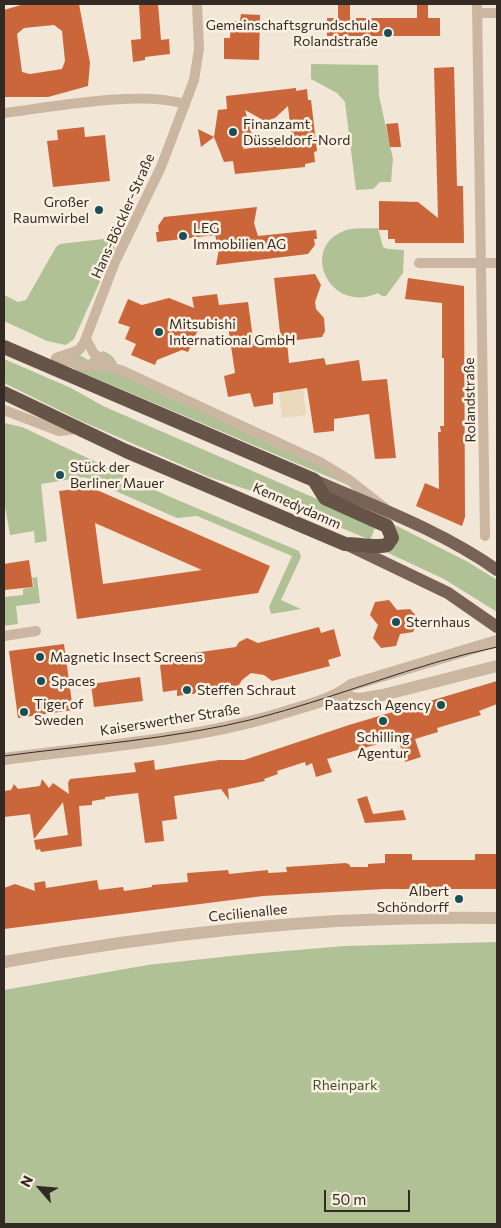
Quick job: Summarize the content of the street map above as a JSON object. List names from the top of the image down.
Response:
{
  "streets": {
    "highway": ["Kennedydamm"],
    "street": [
      "Hans-Böckler-Straße",
      "Rolandstraße",
      "Kaiserswerther Straße",
      "Cecilienallee"
    ]
  },
  "parks": ["Rheinpark"],
  "places": [
    "Gemeinschaftsgrundschule Rolandstraße",
    "Finanzamt Düsseldorf-Nord",
    "Großer Raumwirbel",
    "LEG Immobilien AG",
    "Mitsubishi International GmbH",
    "Stück der Berliner Mauer",
    "Sternhaus",
    "Magnetic Insect Screens",
    "Spaces",
    "Steffen Schraut",
    "Paatzsch Agency",
    "Tiger of Sweden",
    "Schilling Agentur",
    "Albert Schöndorff"
  ],
  "scale_bar": "50 m",
  "north": "top left"
}
